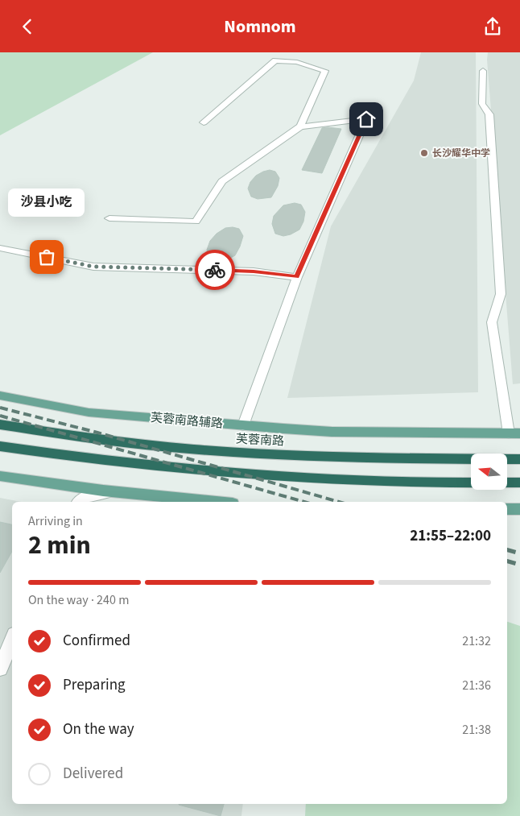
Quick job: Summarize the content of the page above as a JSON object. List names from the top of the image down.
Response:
{
  "streets": {
    "highway": ["芙蓉南路"],
    "main road": ["芙蓉南路辅路"]
  },
  "places": ["长沙耀华中学", "沙县小吃"],
  "north": "left",
  "page": {
    "header": "Nomnom",
    "bubble": "沙县小吃",
    "heading": ["2 min", "Arriving in", "21:55–22:00"],
    "bar": "On the way · 240 m",
    "list": [
      ["Confirmed", "21:32"],
      ["Preparing", "21:36"],
      ["On the way", "21:38"],
      "Delivered"
    ]
  }
}
